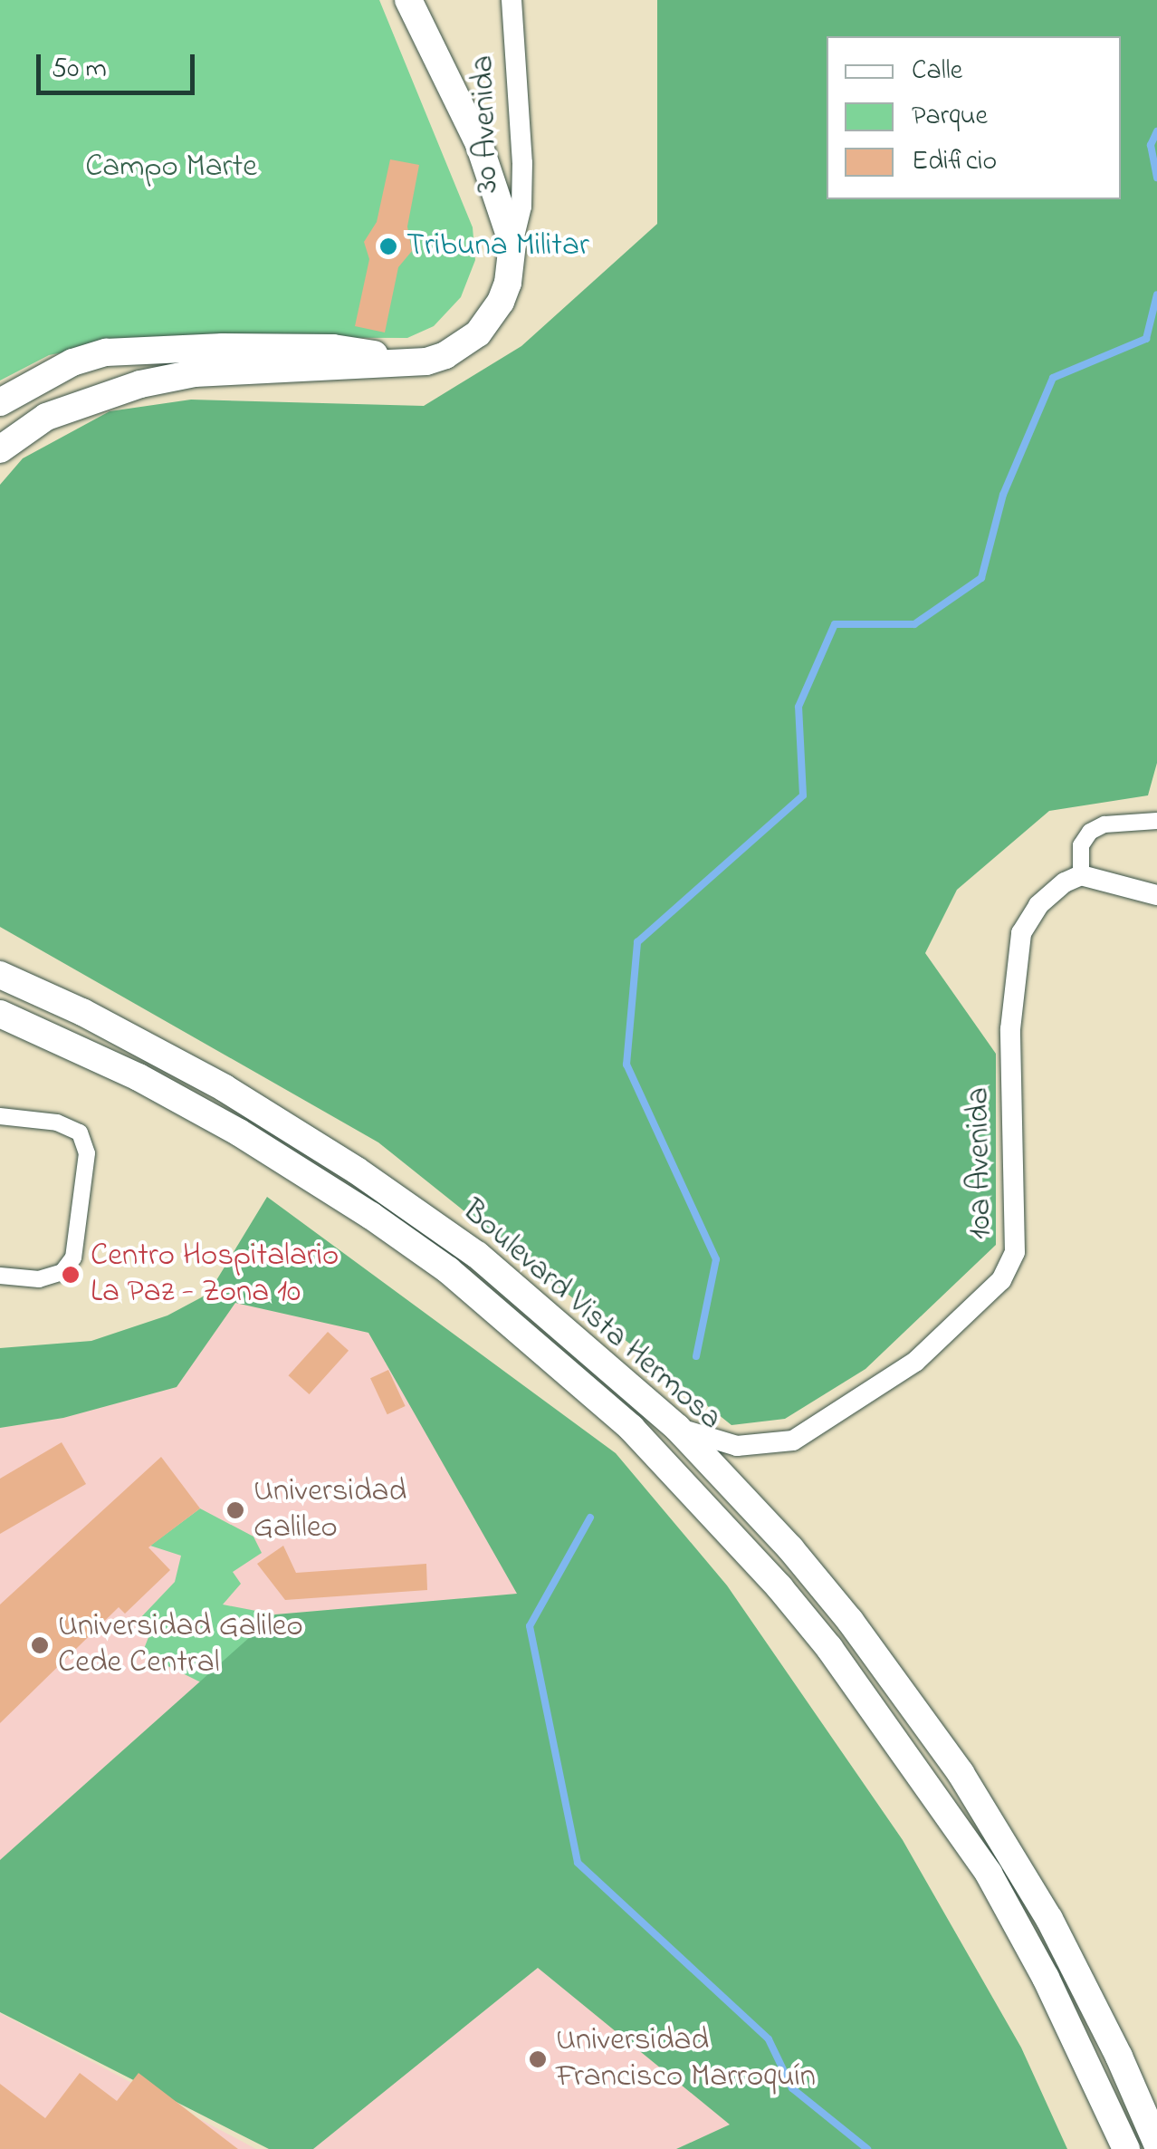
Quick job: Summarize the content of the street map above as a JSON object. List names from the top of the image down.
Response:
{
  "streets": {
    "main road": ["Boulevard Vista Hermosa"],
    "street": ["30 Avenida", "10a Avenida"]
  },
  "crossings": [
    ["10a Avenida", "Boulevard Vista Hermosa"]
  ],
  "parks": ["Campo Marte"],
  "places": [
    "Tribuna Militar",
    "Centro Hospitalario La Paz - Zona 10",
    "Universidad Galileo",
    "Universidad Galileo Cede Central",
    "Universidad Francisco Marroquín"
  ],
  "legend": ["Calle", "Parque", "Edificio"],
  "scale_bar": "50 m"
}
